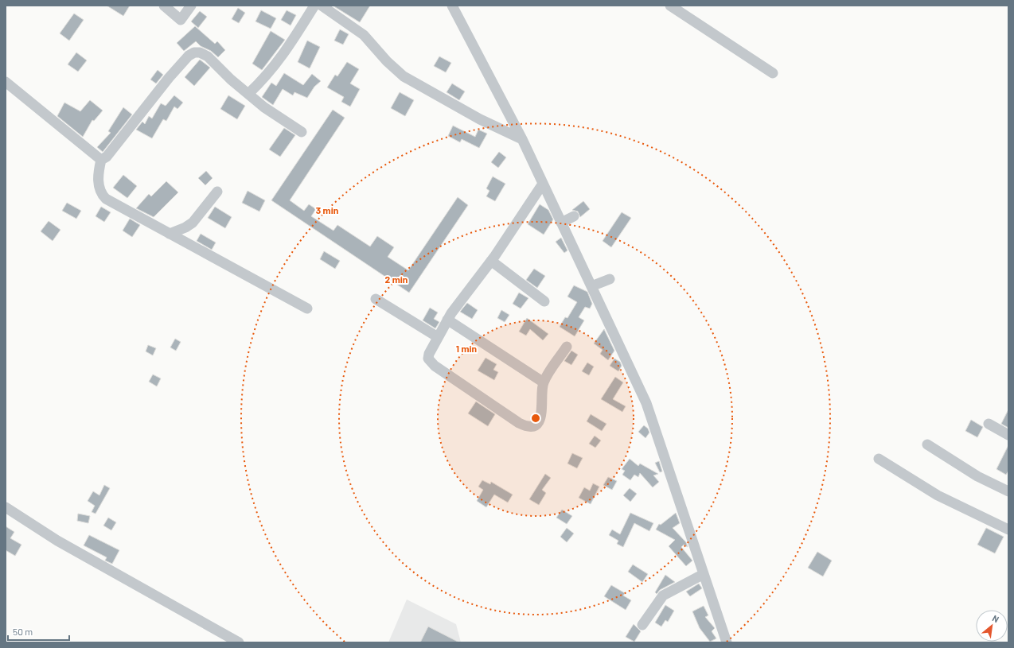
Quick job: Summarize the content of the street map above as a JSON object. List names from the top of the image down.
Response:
{
  "scale_bar": "50 m",
  "north": "top right",
  "rings": ["3 min", "2 min", "1 min"]
}
